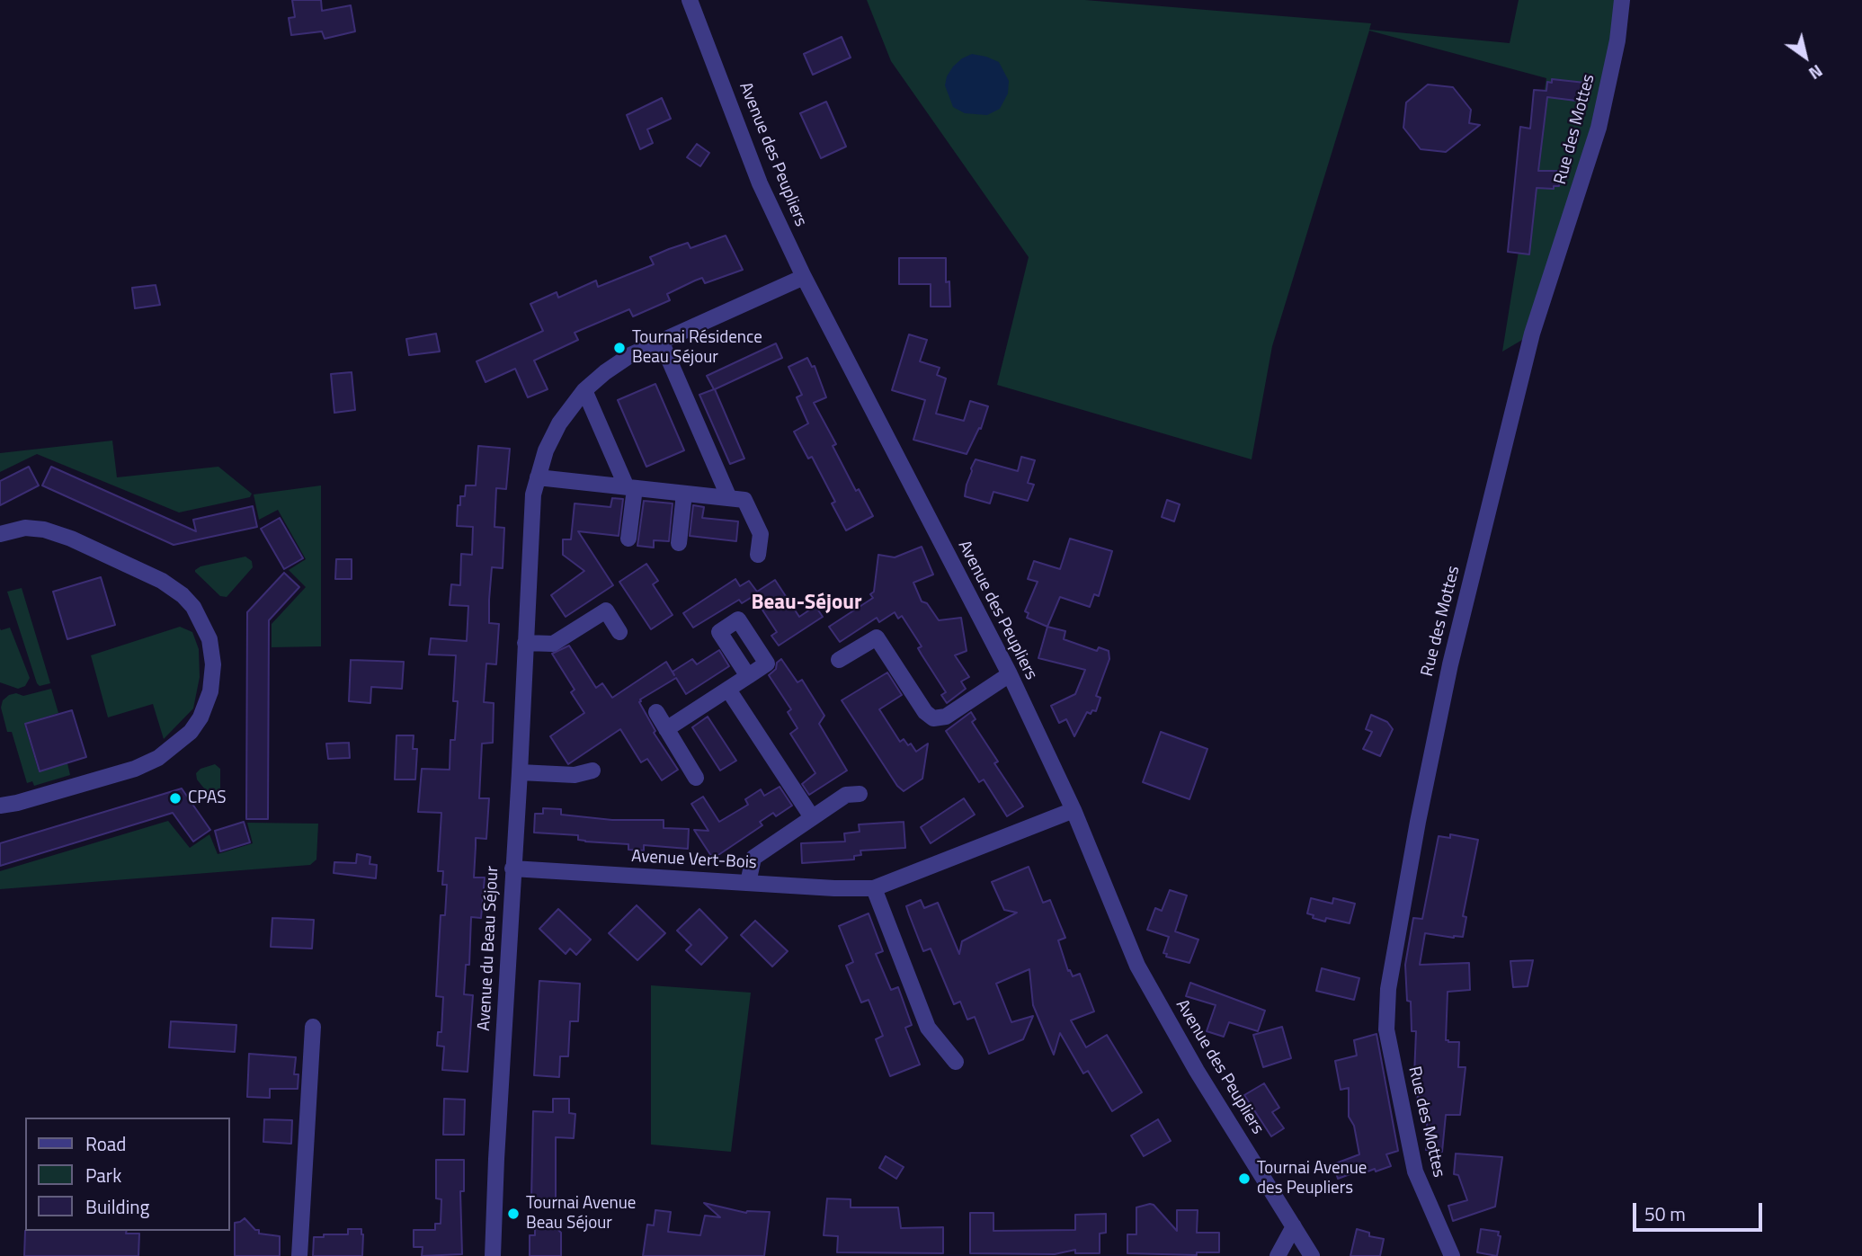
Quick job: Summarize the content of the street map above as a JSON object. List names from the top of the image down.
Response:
{
  "streets": {
    "street": [
      "Rue des Mottes",
      "Avenue des Peupliers",
      "Avenue Vert-Bois",
      "Avenue du Beau Séjour"
    ]
  },
  "crossings": [
    ["Avenue des Peupliers", "Avenue Vert-Bois"],
    ["Avenue des Peupliers", "Avenue du Beau Séjour"],
    ["Avenue Vert-Bois", "Avenue du Beau Séjour"]
  ],
  "districts": ["Beau-Séjour"],
  "places": [
    "Tournai Résidence Beau Séjour",
    "CPAS",
    "Tournai Avenue des Peupliers",
    "Tournai Avenue Beau Séjour"
  ],
  "legend": ["Road", "Park", "Building"],
  "scale_bar": "50 m",
  "north": "bottom right"
}
